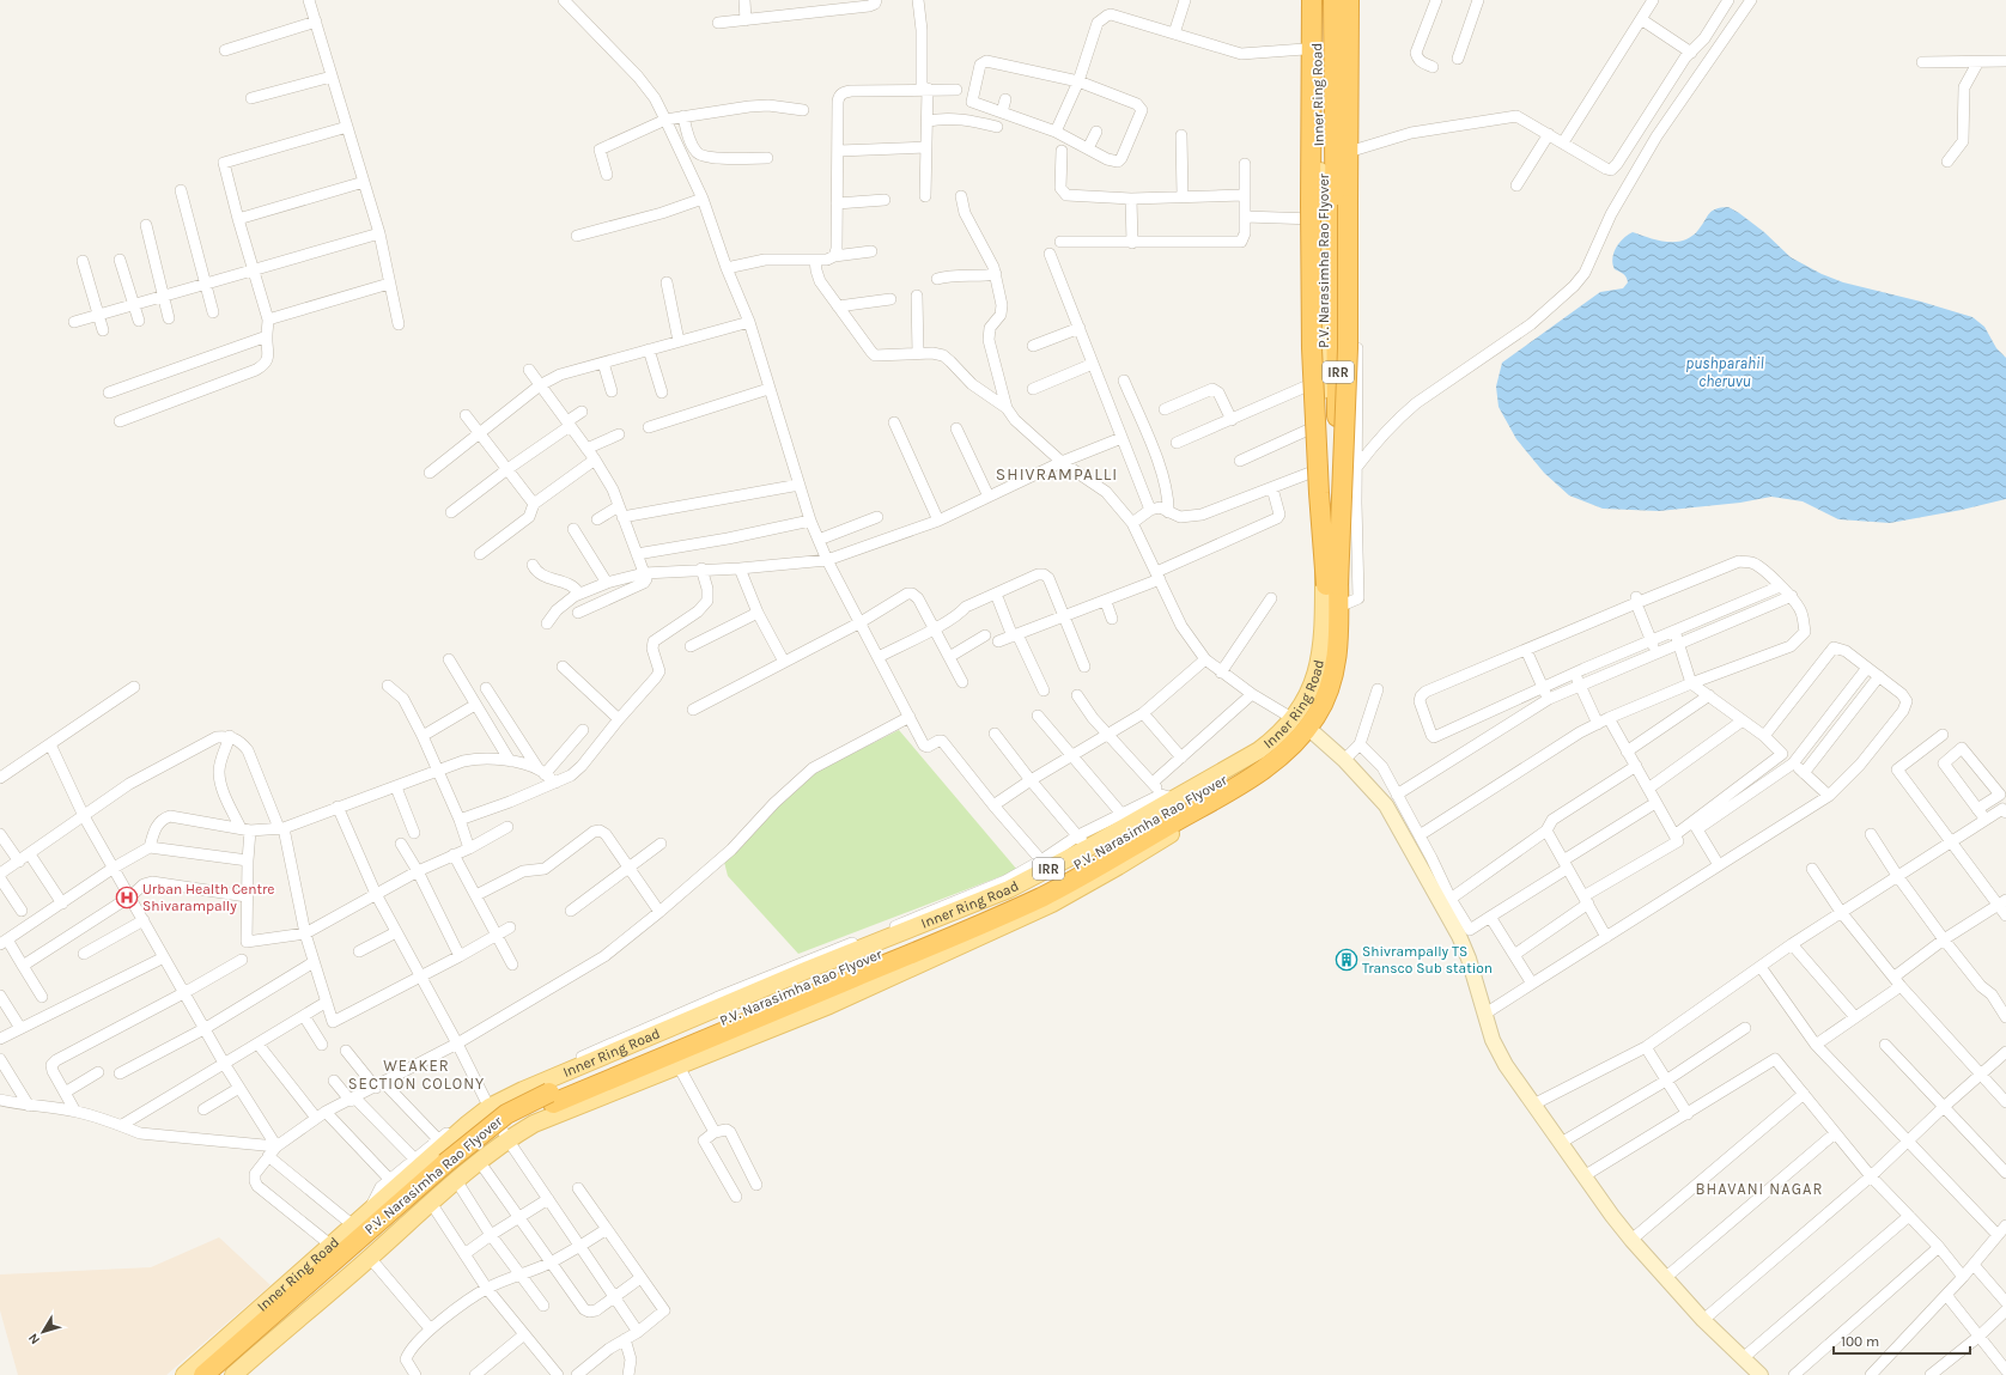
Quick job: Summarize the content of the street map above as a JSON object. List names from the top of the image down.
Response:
{
  "streets": {
    "highway": ["P.V. Narasimha Rao Flyover"],
    "main road": ["Inner Ring Road", "IRR"]
  },
  "districts": ["SHIVRAMPALLI", "WEAKER SECTION COLONY", "BHAVANI NAGAR"],
  "water": ["pushparahil cheruvu"],
  "places": {
    "hospital": ["Urban Health Centre Shivarampally"],
    "building": ["Shivrampally TS Transco Sub station"]
  },
  "scale_bar": "100 m",
  "north": "bottom left"
}
